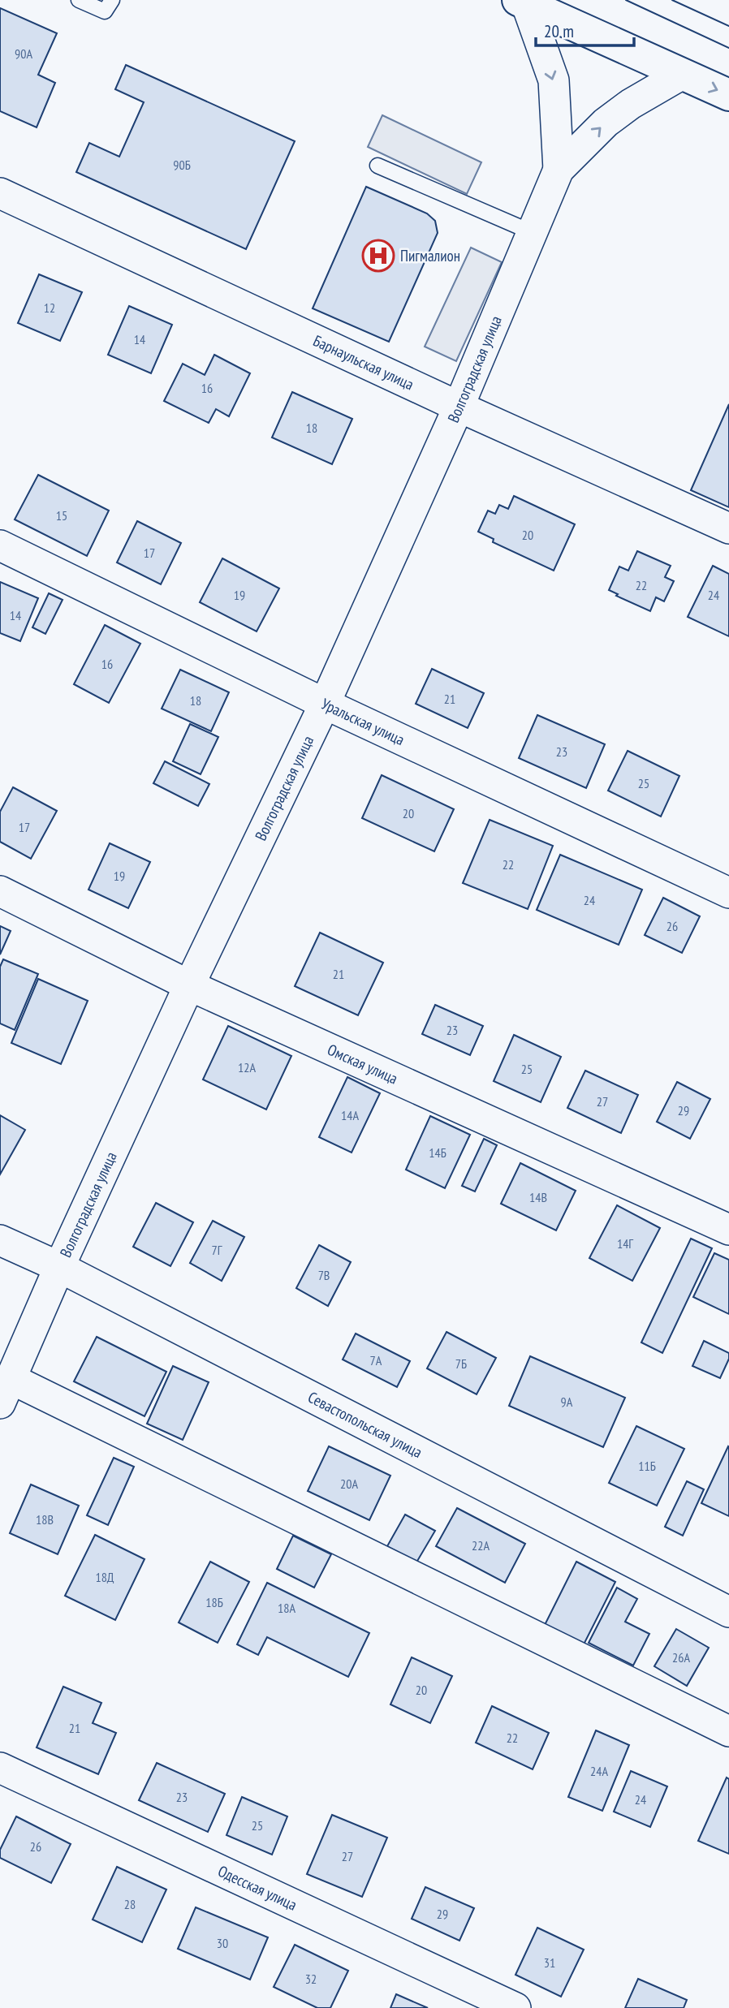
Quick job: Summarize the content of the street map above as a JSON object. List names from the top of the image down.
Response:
{
  "streets": {
    "street": [
      "Барнаульская улица",
      "Волгоградская улица",
      "Уральская улица",
      "Омская улица",
      "Севастопольская улица",
      "Одесская улица"
    ]
  },
  "crossings": [
    ["Барнаульская улица", "Волгоградская улица"],
    ["Волгоградская улица", "Уральская улица"],
    ["Волгоградская улица", "Омская улица"],
    ["Волгоградская улица", "Севастопольская улица"]
  ],
  "places": {
    "hospital": ["Пигмалион"]
  },
  "house_numbers": [
    "90А",
    "90Б",
    "12",
    "14",
    "16",
    "18",
    "15",
    "20",
    "17",
    "22",
    "19",
    "24",
    "14",
    "16",
    "21",
    "18",
    "23",
    "25",
    "20",
    "17",
    "22",
    "19",
    "24",
    "26",
    "21",
    "23",
    "12А",
    "25",
    "27",
    "29",
    "14А",
    "14Б",
    "14В",
    "14Г",
    "7Г",
    "7В",
    "7А",
    "7Б",
    "9А",
    "11Б",
    "20А",
    "18В",
    "22А",
    "18Д",
    "18Б",
    "18А",
    "26А",
    "20",
    "21",
    "22",
    "24А",
    "23",
    "24",
    "25",
    "26",
    "27",
    "28",
    "29",
    "30",
    "31",
    "32"
  ],
  "scale_bar": "20 m"
}
